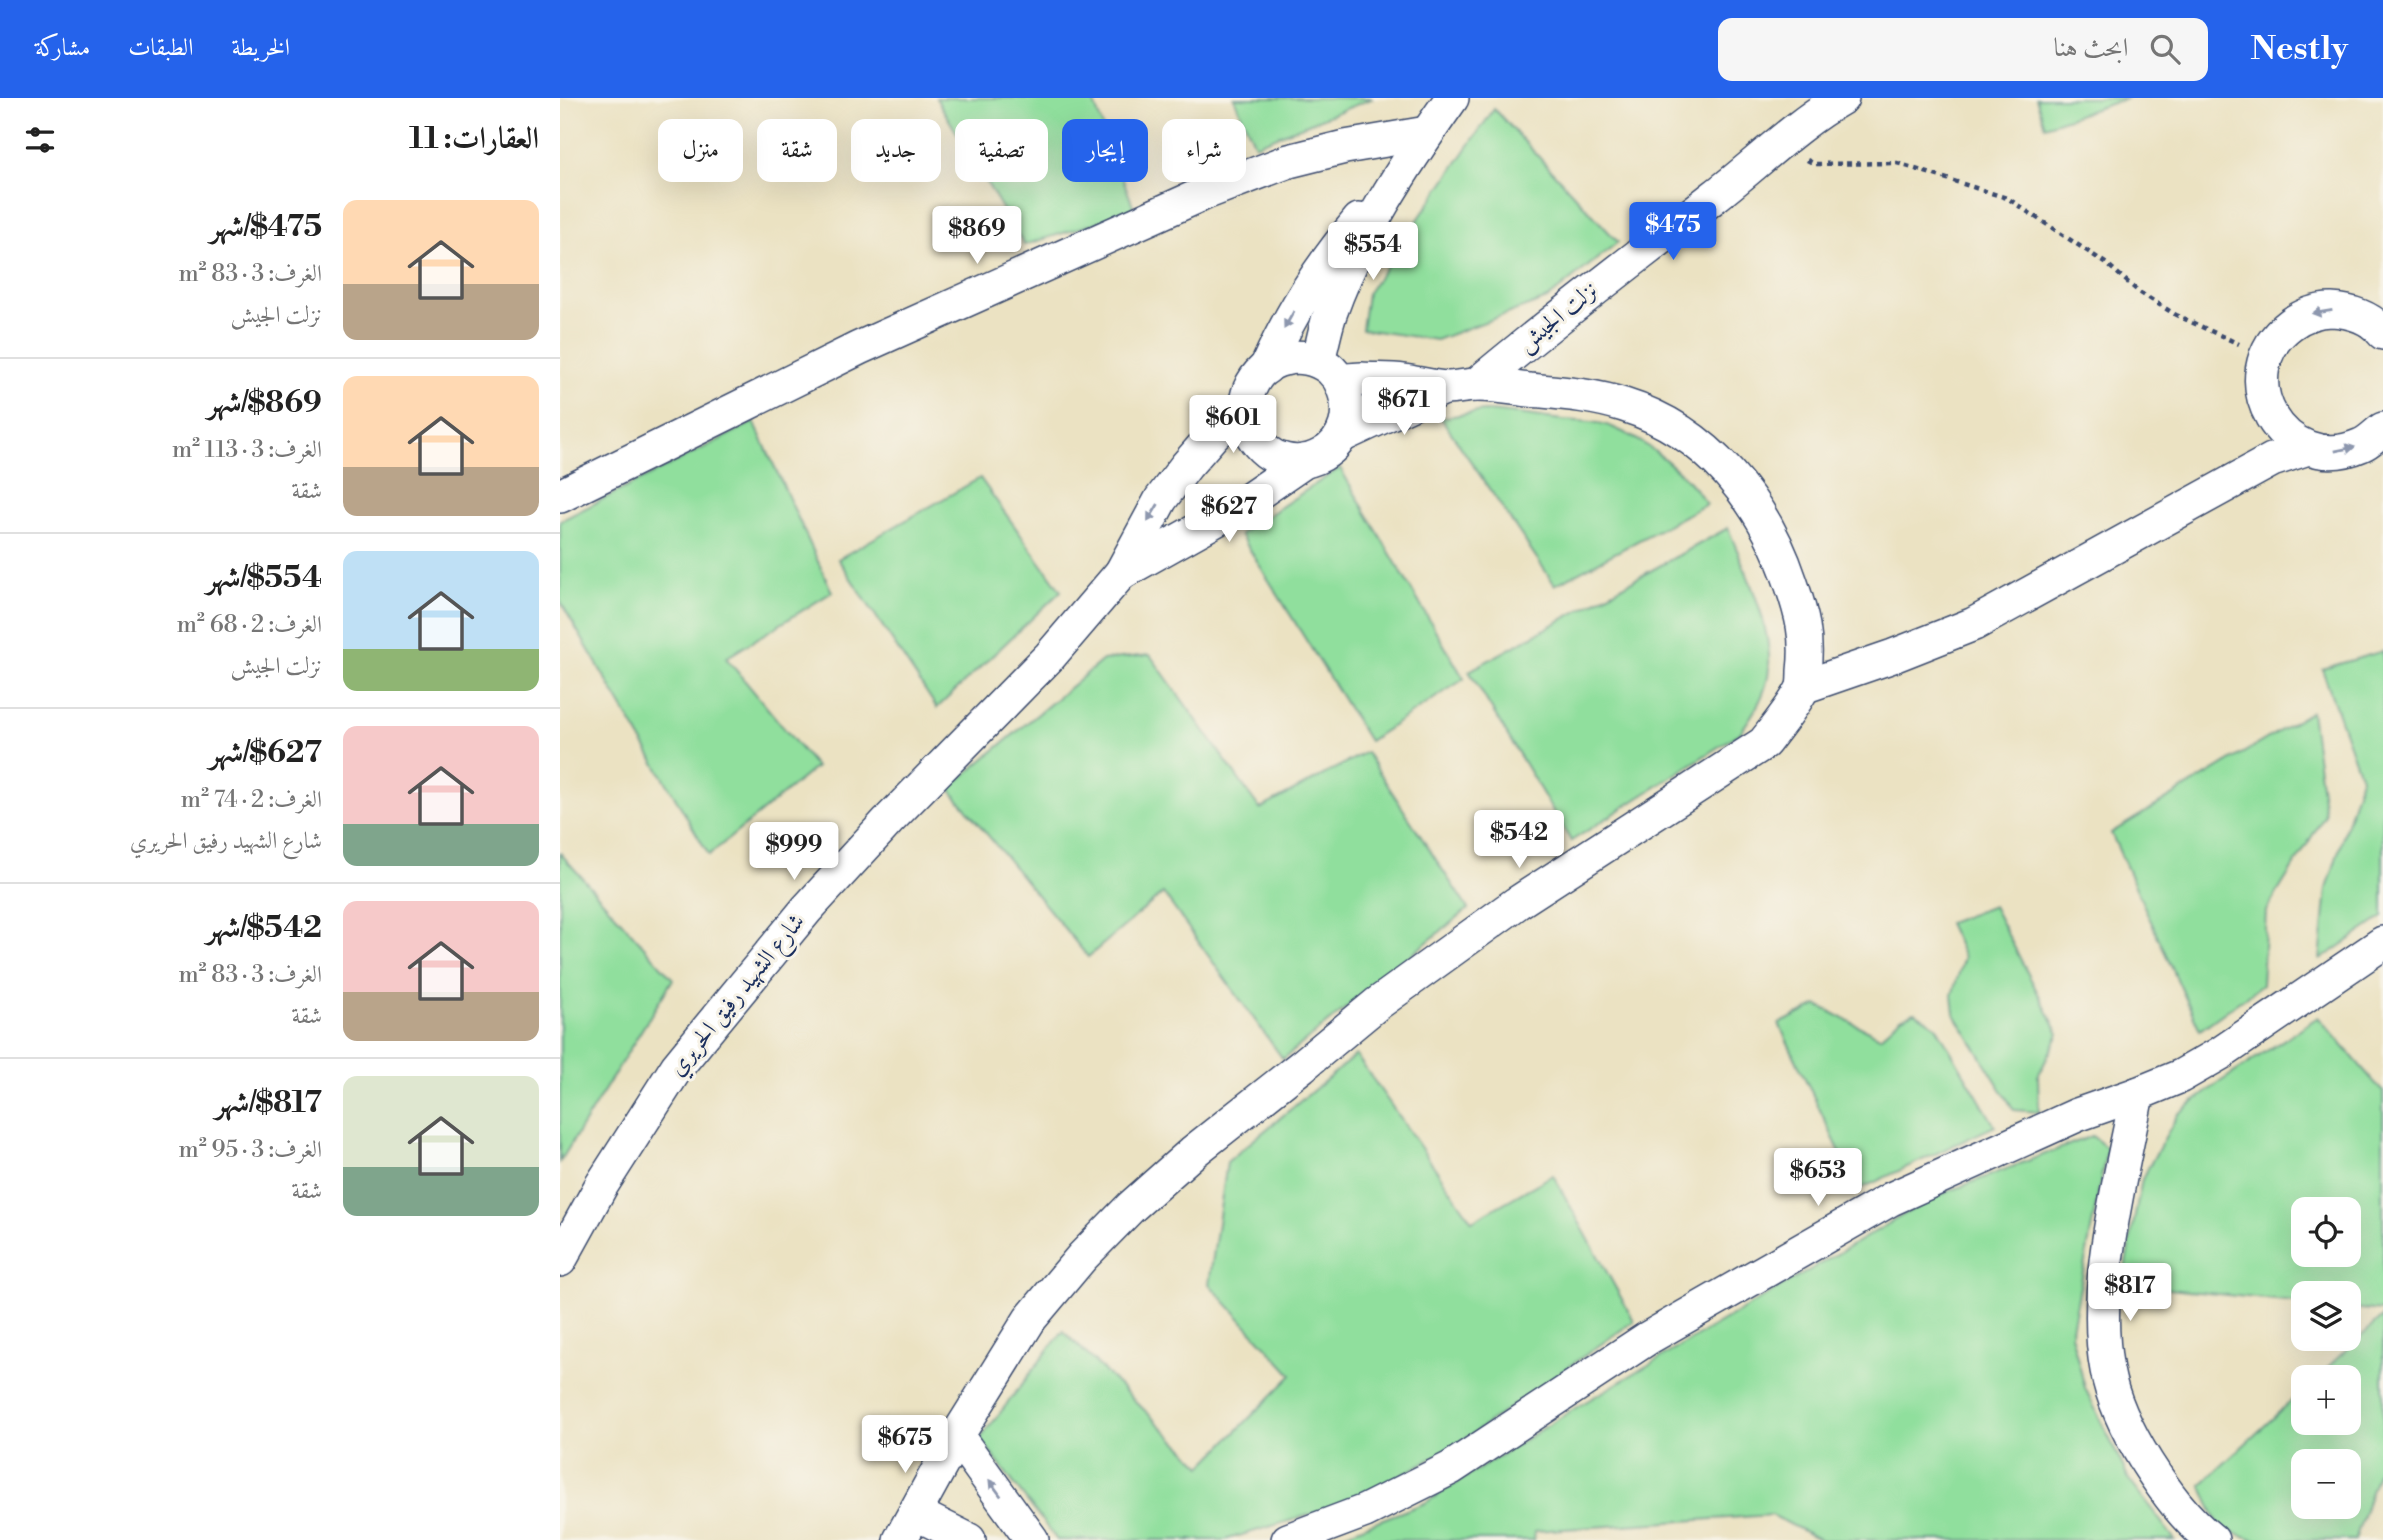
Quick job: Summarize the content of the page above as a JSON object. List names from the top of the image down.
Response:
{
  "streets": {
    "street": ["نزلت الجيش", "شارع الشهيد رفيق الحريري"]
  },
  "page": {
    "header": "Nestly",
    "search": "ابحث هنا",
    "nav": ["الخريطة", "الطبقات", "مشاركة"],
    "heading": "العقارات: 11",
    "chip": [
      "شراء",
      "إيجار",
      "تصفية",
      "جديد",
      "شقة",
      "منزل"
    ],
    "list": [
      {
        "name": "$475/شهر",
        "note": "الغرف: 3 · 83 m² · نزلت الجيش"
      },
      {
        "name": "$869/شهر",
        "note": "الغرف: 3 · 113 m² · شقة"
      },
      {
        "name": "$554/شهر",
        "note": "الغرف: 2 · 68 m² · نزلت الجيش"
      },
      {
        "name": "$627/شهر",
        "note": "الغرف: 2 · 74 m² · شارع الشهيد رفيق الحريري"
      },
      {
        "name": "$542/شهر",
        "note": "الغرف: 3 · 83 m² · شقة"
      },
      {
        "name": "$817/شهر",
        "note": "الغرف: 3 · 95 m² · شقة"
      }
    ],
    "price": [
      "$475",
      "$869",
      "$554",
      "$671",
      "$601",
      "$627",
      "$542",
      "$999",
      "$653",
      "$817",
      "$675"
    ],
    "map_buttons": ["+", "−"]
  }
}
